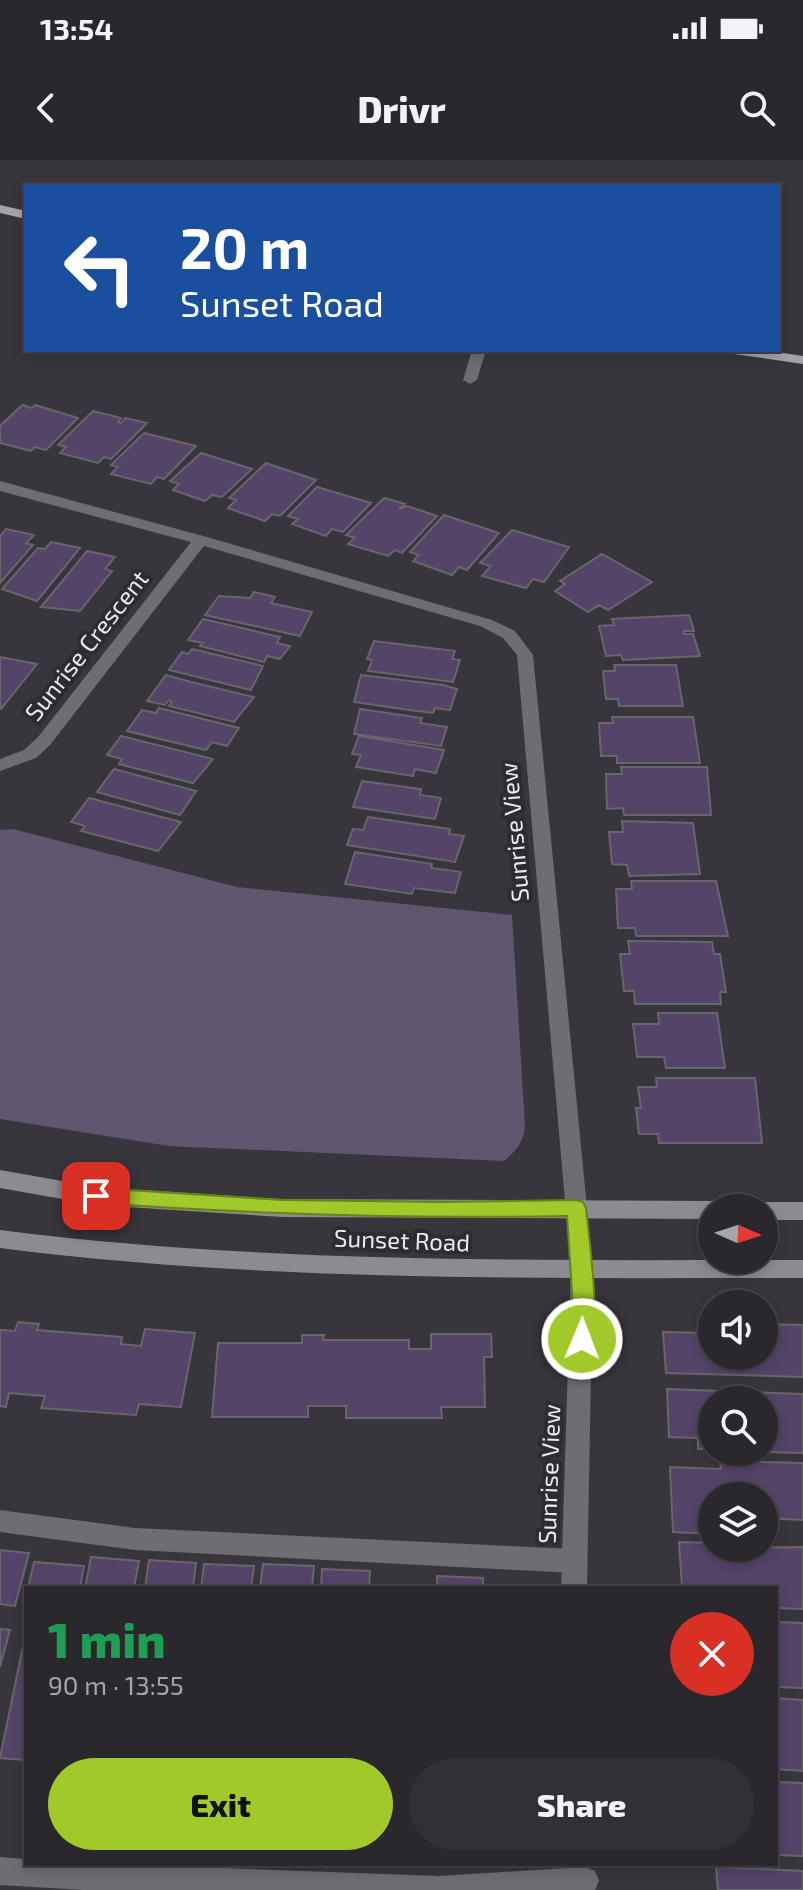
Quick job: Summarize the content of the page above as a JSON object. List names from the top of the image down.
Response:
{
  "streets": {
    "street": ["Sunrise Crescent", "Sunrise View", "Sunset Road"]
  },
  "crossings": [
    ["Sunrise Crescent", "Sunrise View"],
    ["Sunrise View", "Sunset Road"]
  ],
  "north": "right",
  "page": {
    "status": "13:54",
    "header": "Drivr",
    "turn": ["20 m", "Sunset Road"],
    "heading": ["1 min", "90 m · 13:55"],
    "buttons": ["Exit", "Share"]
  }
}
